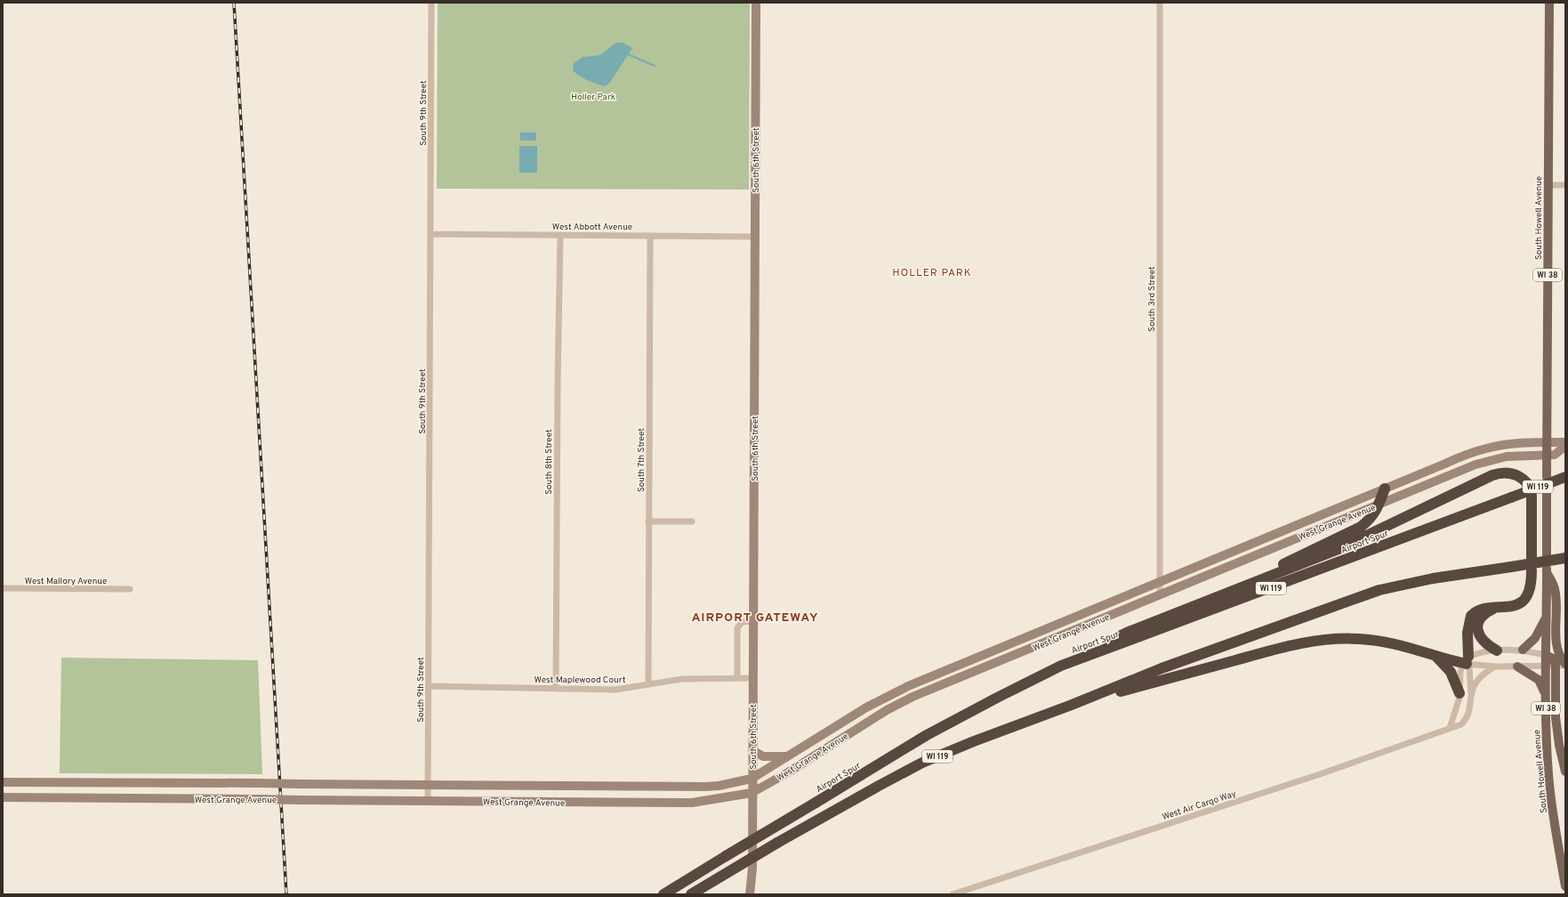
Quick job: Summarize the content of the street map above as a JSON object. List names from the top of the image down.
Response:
{
  "streets": {
    "highway": ["WI 119", "Airport Spur"],
    "main road": ["South Howell Avenue", "WI 38"],
    "street": [
      "South 9th Street",
      "South 6th Street",
      "West Abbott Avenue",
      "South 3rd Street",
      "South 7th Street",
      "South 8th Street",
      "West Grange Avenue",
      "West Mallory Avenue",
      "West Maplewood Court",
      "West Air Cargo Way"
    ]
  },
  "crossings": [
    ["South 9th Street", "West Abbott Avenue"],
    ["South 9th Street", "West Grange Avenue"],
    ["South 9th Street", "West Maplewood Court"],
    ["South 6th Street", "West Abbott Avenue"],
    ["South 6th Street", "West Grange Avenue"],
    ["South 6th Street", "West Maplewood Court"],
    ["South Howell Avenue", "West Grange Avenue"],
    ["West Abbott Avenue", "South 7th Street"],
    ["West Abbott Avenue", "South 8th Street"],
    ["South 3rd Street", "West Grange Avenue"],
    ["South 7th Street", "West Maplewood Court"],
    ["South 8th Street", "West Maplewood Court"]
  ],
  "districts": ["HOLLER PARK", "AIRPORT GATEWAY"],
  "parks": ["Holler Park"]
}
